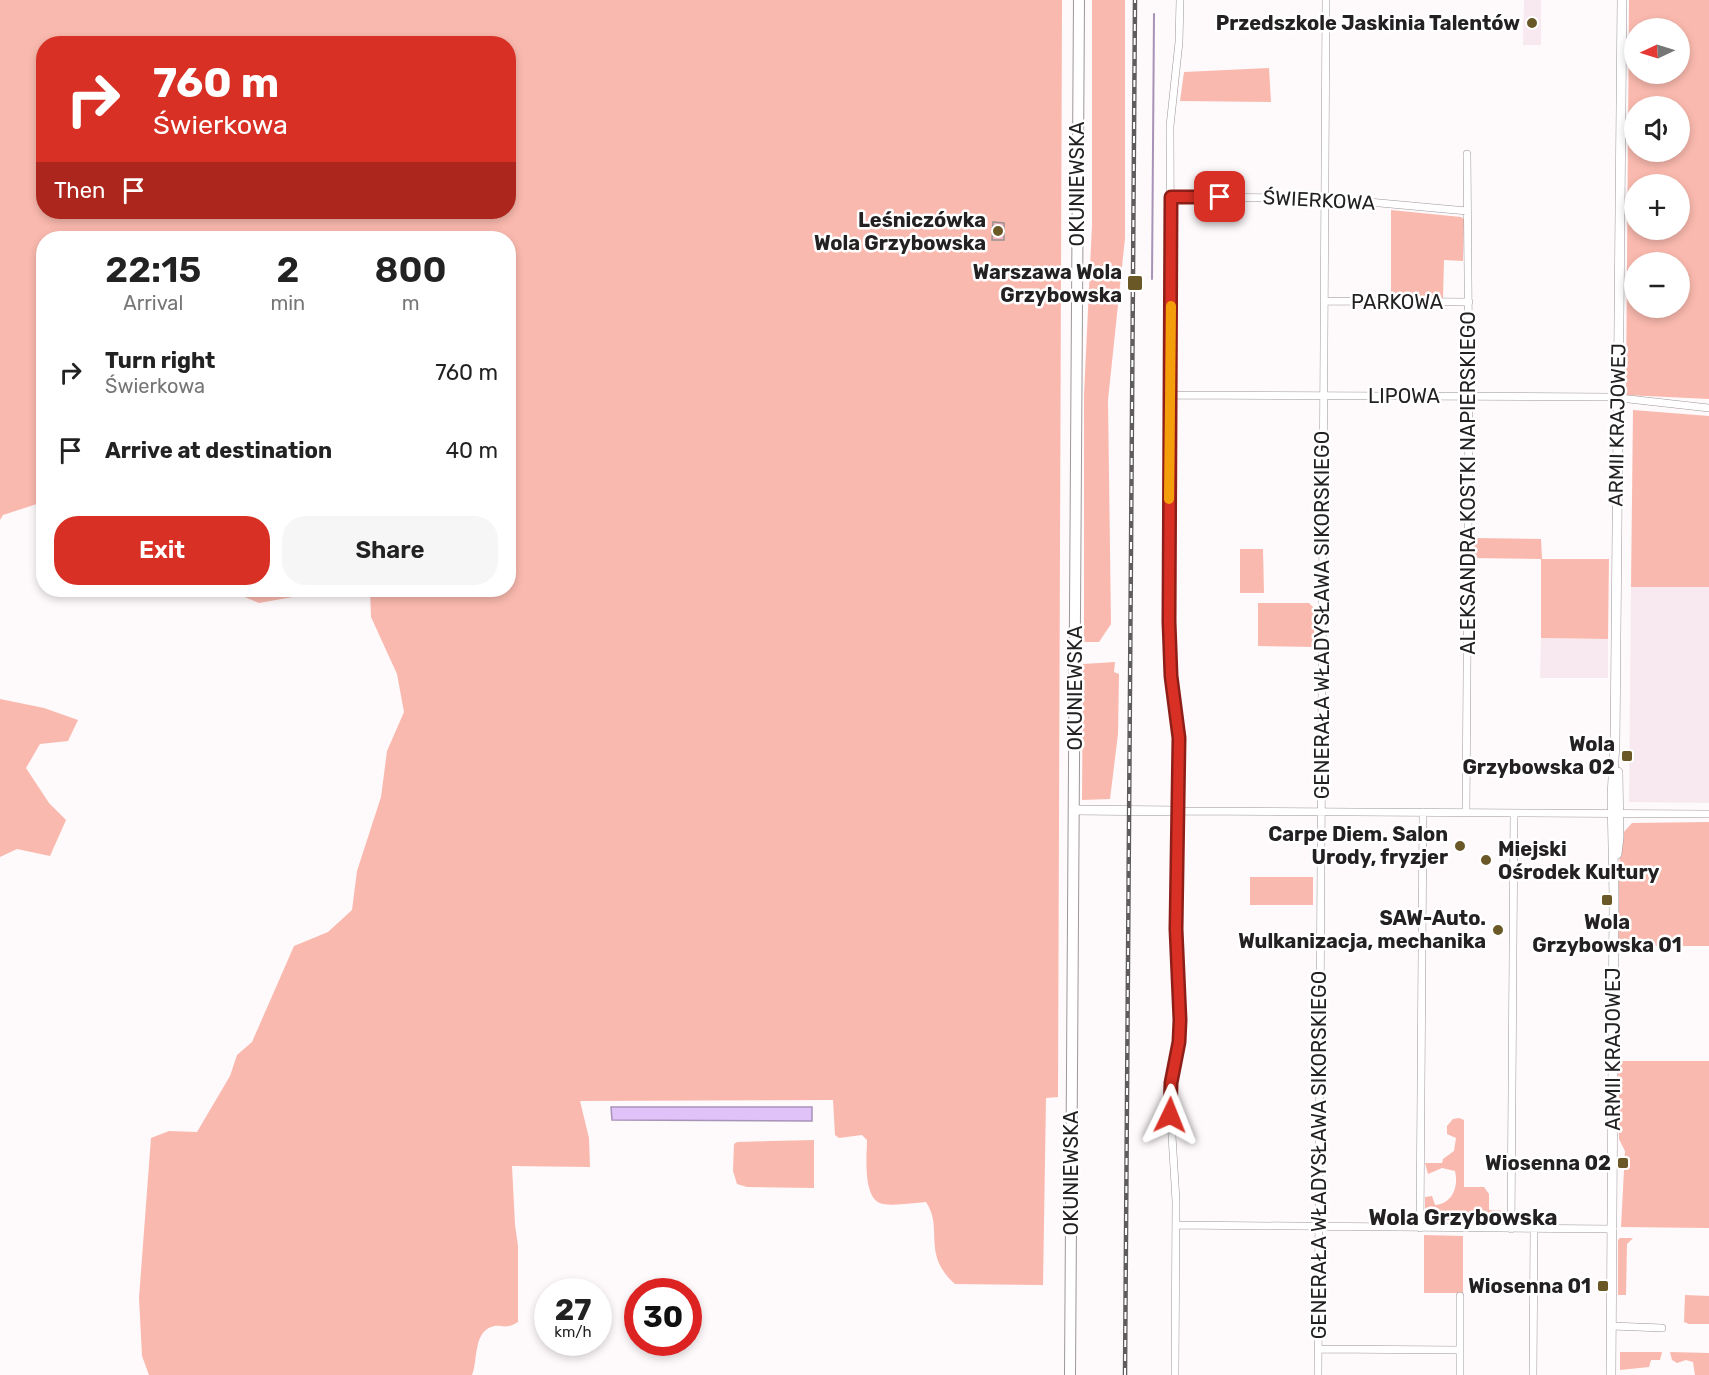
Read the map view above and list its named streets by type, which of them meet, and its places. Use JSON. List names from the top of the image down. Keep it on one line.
{"streets":{"main road":["OKUNIEWSKA"],"street":["ŚWIERKOWA","PARKOWA","LIPOWA","ARMII KRAJOWEJ","ALEKSANDRA KOSTKI NAPIERSKIEGO","GENERAŁA WŁADYSŁAWA SIKORSKIEGO"]},"crossings":[["ŚWIERKOWA","ALEKSANDRA KOSTKI NAPIERSKIEGO"],["ŚWIERKOWA","GENERAŁA WŁADYSŁAWA SIKORSKIEGO"],["PARKOWA","ALEKSANDRA KOSTKI NAPIERSKIEGO"],["PARKOWA","GENERAŁA WŁADYSŁAWA SIKORSKIEGO"],["LIPOWA","ARMII KRAJOWEJ"],["LIPOWA","ALEKSANDRA KOSTKI NAPIERSKIEGO"],["LIPOWA","GENERAŁA WŁADYSŁAWA SIKORSKIEGO"]],"districts":["Wola Grzybowska"],"places":{"other":["Przedszkole Jaskinia Talentów","Leśniczówka Wola Grzybowska","Carpe Diem. Salon Urody, fryzjer","Miejski Ośrodek Kultury","SAW-Auto. Wulkanizacja, mechanika"],"transit":["Warszawa Wola Grzybowska","Wola Grzybowska 02","Wola Grzybowska 01","Wiosenna 02","Wiosenna 01"]},"north":"left","page":{"map_buttons":["+","−"],"turn":["760 m","Świerkowa"],"then":"Then","eta":["22:15","Arrival","2","min","800","m"],"list":[{"name":"Turn right","note":"Świerkowa","value":"760 m"},{"name":"Arrive at destination","value":"40 m"}],"buttons":["Exit","Share"],"speed":"27 km/h","limit":"30"}}
